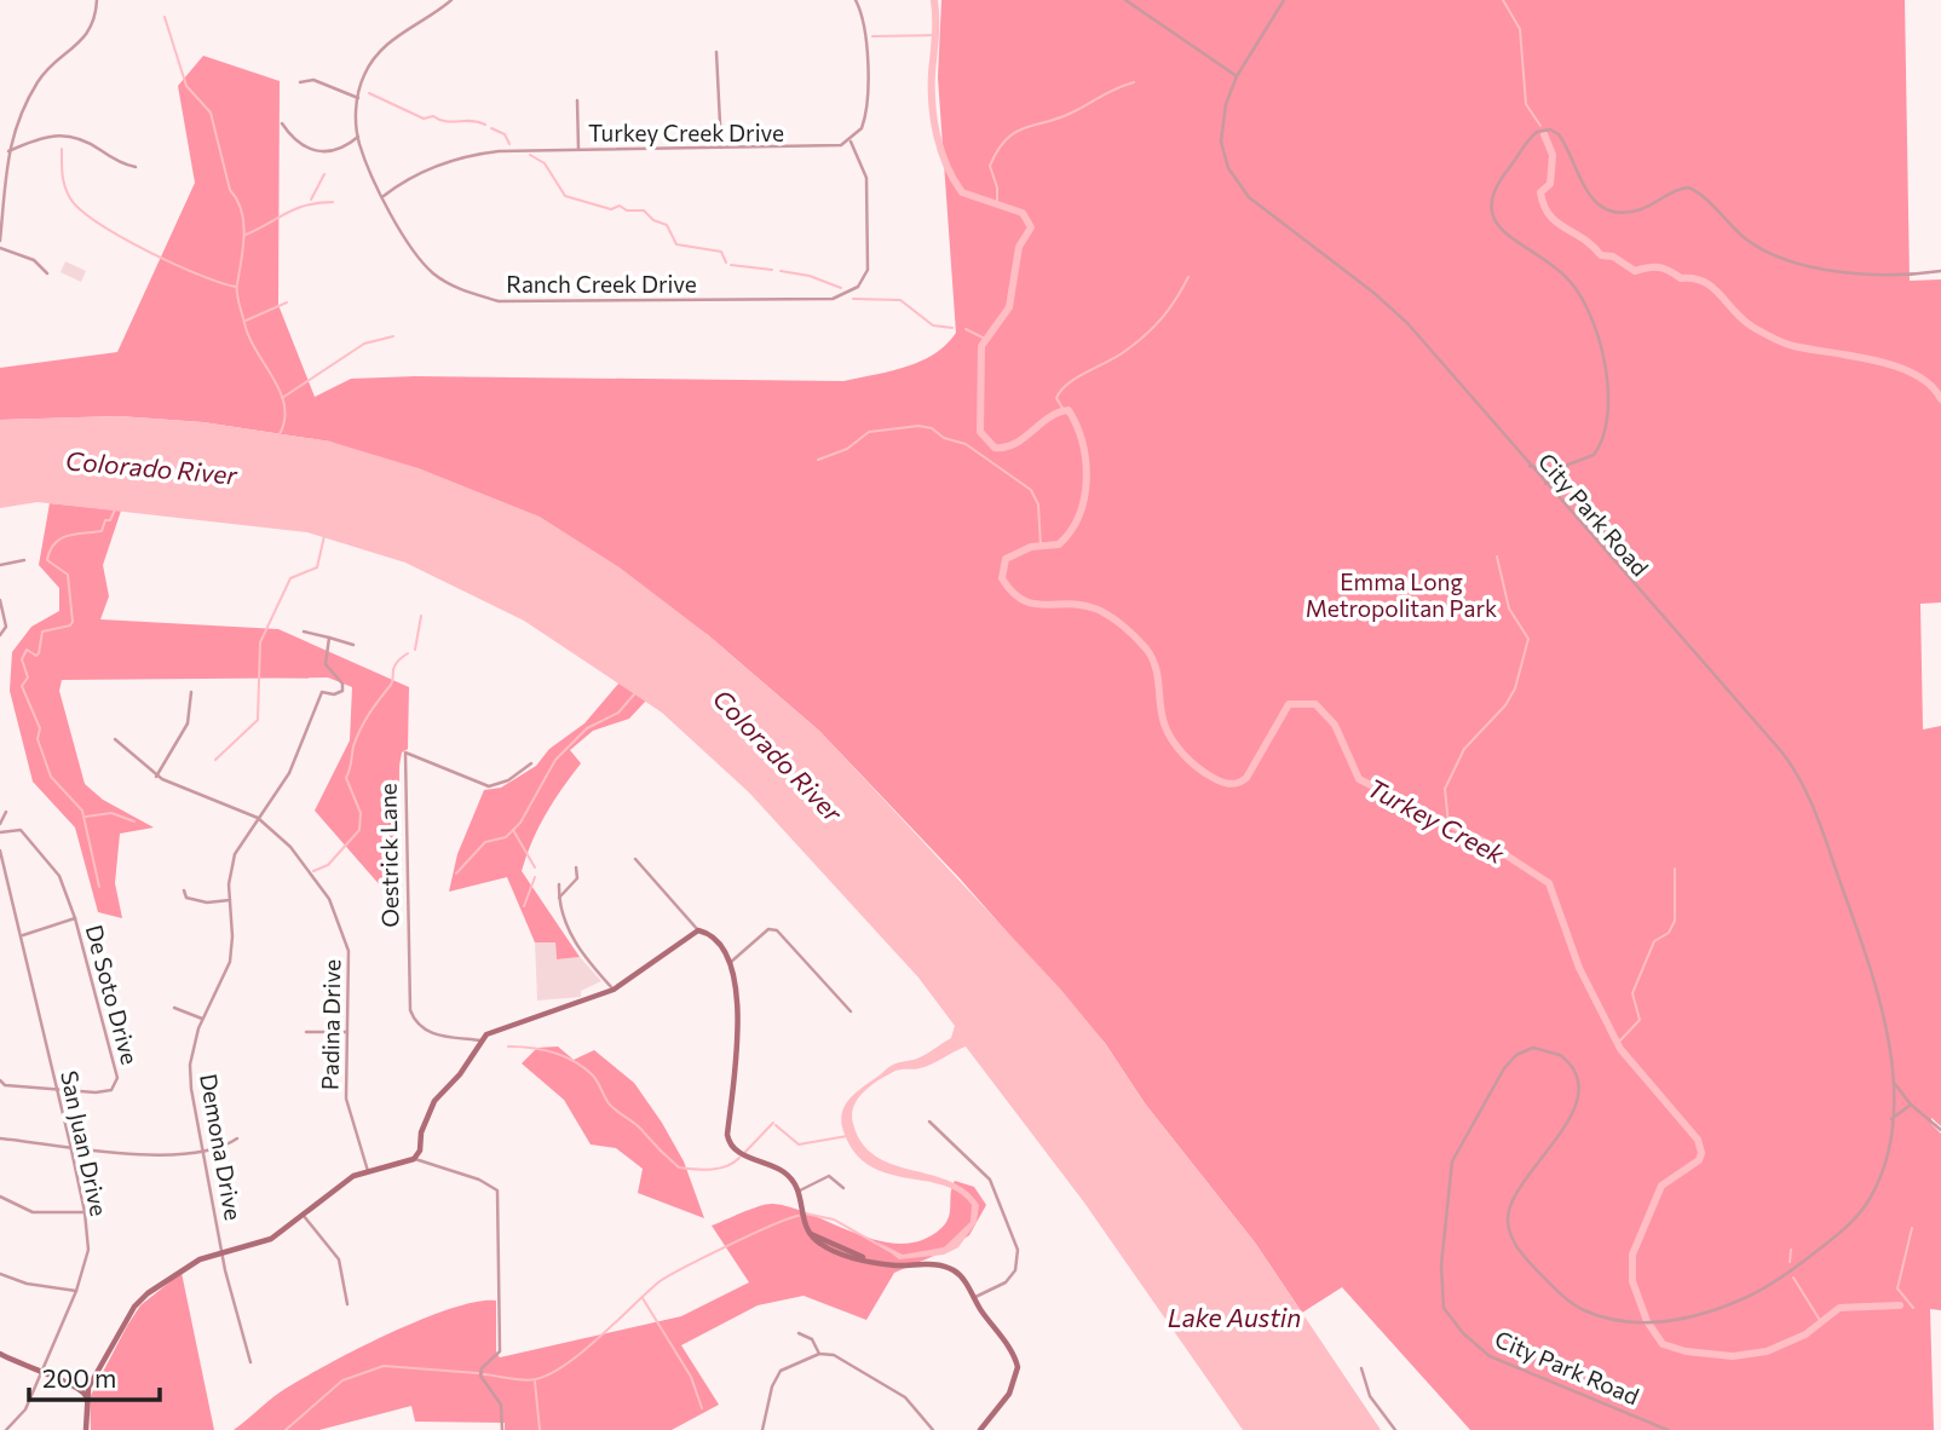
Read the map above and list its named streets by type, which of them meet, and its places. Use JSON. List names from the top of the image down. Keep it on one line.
{"streets":{"street":["Turkey Creek Drive","Ranch Creek Drive","City Park Road","Oestrick Lane","De Soto Drive","Padina Drive","San Juan Drive","Demona Drive"]},"crossings":[["Turkey Creek Drive","Ranch Creek Drive"],["De Soto Drive","San Juan Drive"],["Padina Drive","Demona Drive"]],"water":["Colorado River","Turkey Creek","Lake Austin"],"parks":["Emma Long Metropolitan Park"],"scale_bar":"200 m"}
